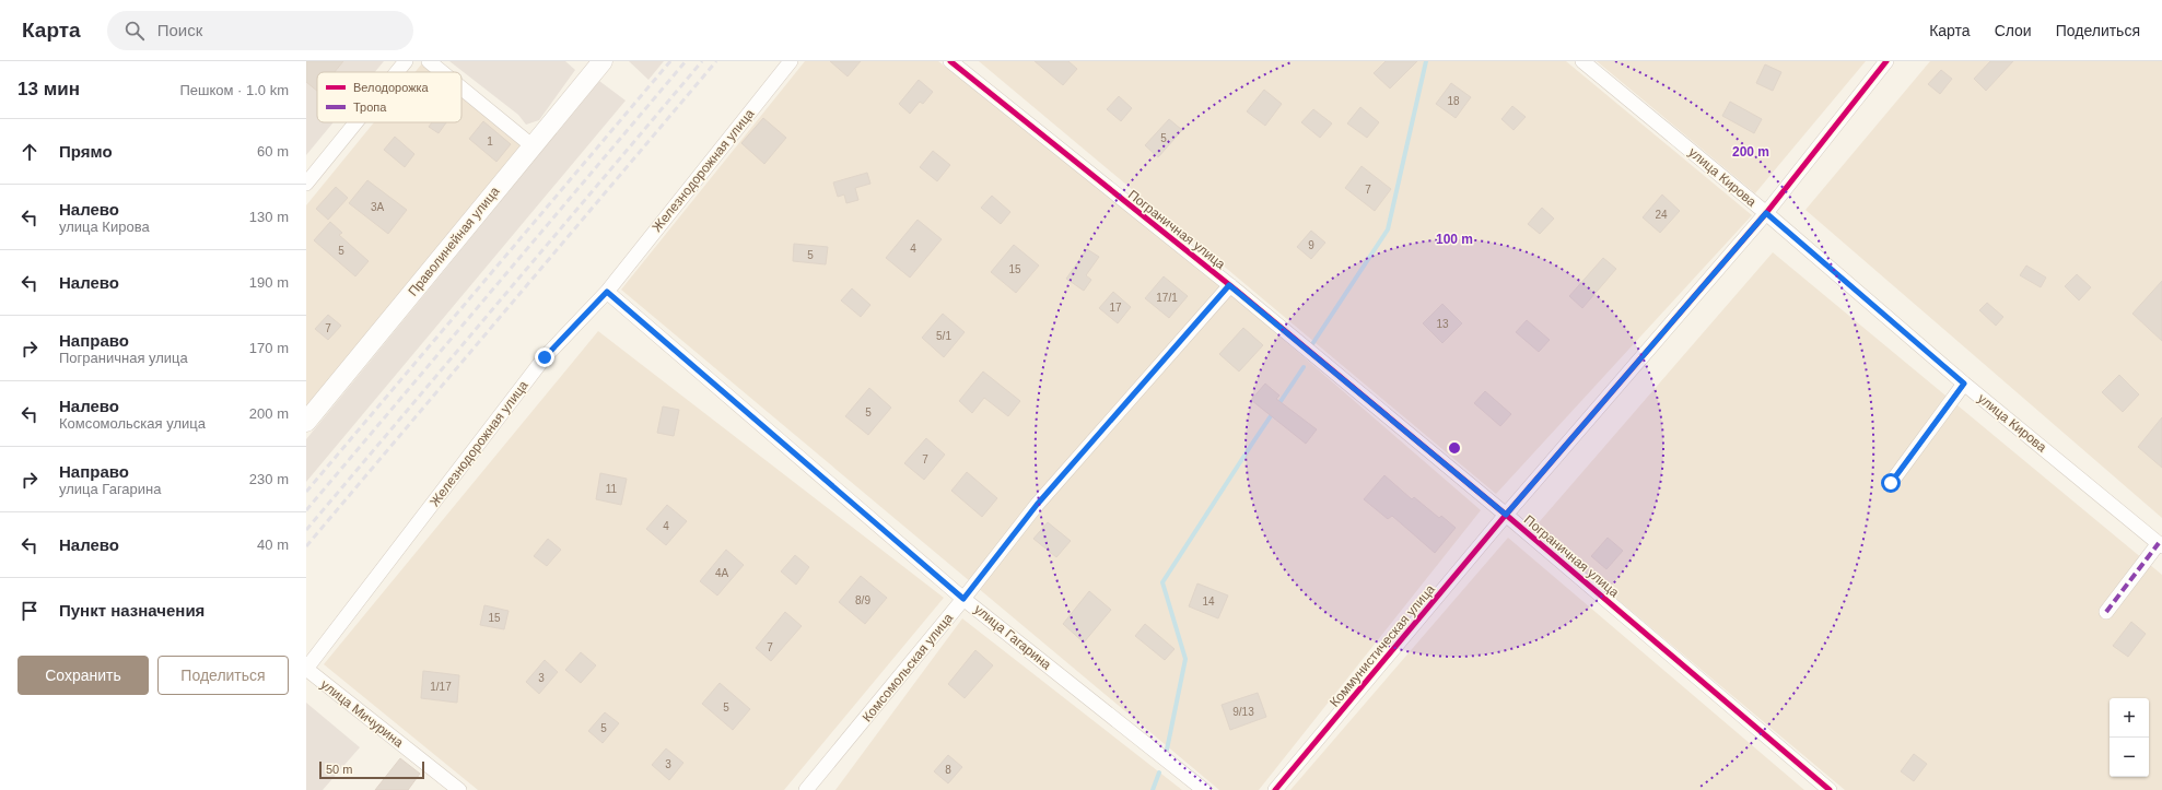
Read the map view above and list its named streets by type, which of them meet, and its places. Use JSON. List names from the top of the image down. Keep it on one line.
{"streets":{"main road":["Праволинейная улица"],"street":["Железнодорожная улица","улица Кирова","Пограничная улица","улица Гагарина","Коммунистическая улица","Комсомольская улица","улица Мичурина"]},"crossings":[["Железнодорожная улица","улица Гагарина"],["Железнодорожная улица","улица Мичурина"],["улица Кирова","Коммунистическая улица"],["Пограничная улица","Коммунистическая улица"],["Пограничная улица","Комсомольская улица"],["улица Гагарина","Комсомольская улица"]],"house_numbers":["18","5","1","7","3А","24","9","4","5","5","15","17/1","17","13","7","5/1","5","7","11","4","4А","8/9","14","15","7","3","1/17","5","9/13","5","3","8"],"legend":["Велодорожка","Тропа"],"scale_bar":"50 m","page":{"header":"Карта","search":"Поиск","nav":["Карта","Слои","Поделиться"],"heading":["13 мин","Пешком · 1.0 km"],"list":[["Прямо","60 m"],["Налево","улица Кирова","130 m"],["Налево","190 m"],["Направо","Пограничная улица","170 m"],["Налево","Комсомольская улица","200 m"],["Направо","улица Гагарина","230 m"],["Налево","40 m"],"Пункт назначения"],"buttons":["Сохранить","Поделиться"],"map_buttons":["+","−"],"scale":"50 m"},"rings":["200 m","100 m"]}
